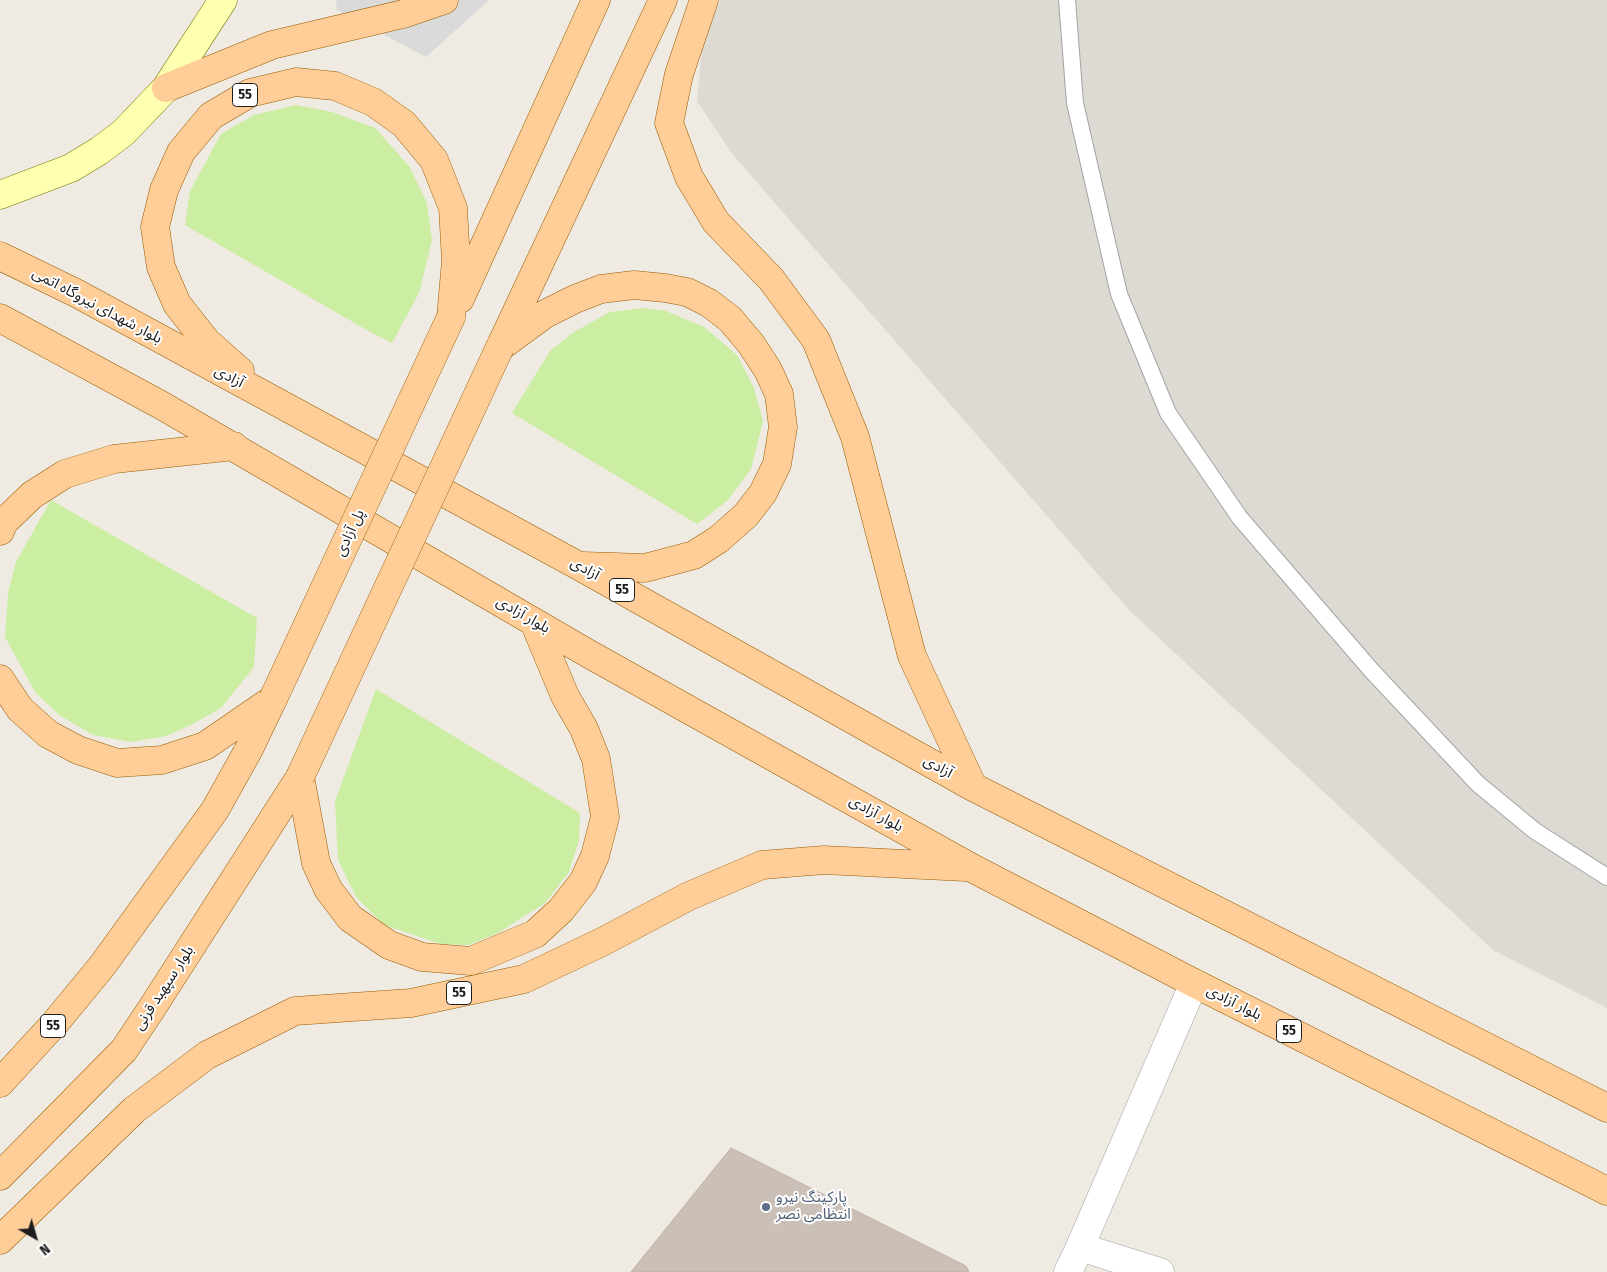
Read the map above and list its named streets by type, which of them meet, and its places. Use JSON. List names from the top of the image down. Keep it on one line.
{"streets":{"main road":["55","بلوار شهدای نیروگاه اتمی","آزادی","پل آزادی","بلوار آزادی","بلوار سپهبد قرنی"]},"crossings":[["55","آزادی"],["55","پل آزادی"],["55","بلوار آزادی"],["بلوار شهدای نیروگاه اتمی","آزادی"]],"places":["پارکینگ نیرو انتظامی نصر"],"north":"bottom right"}
